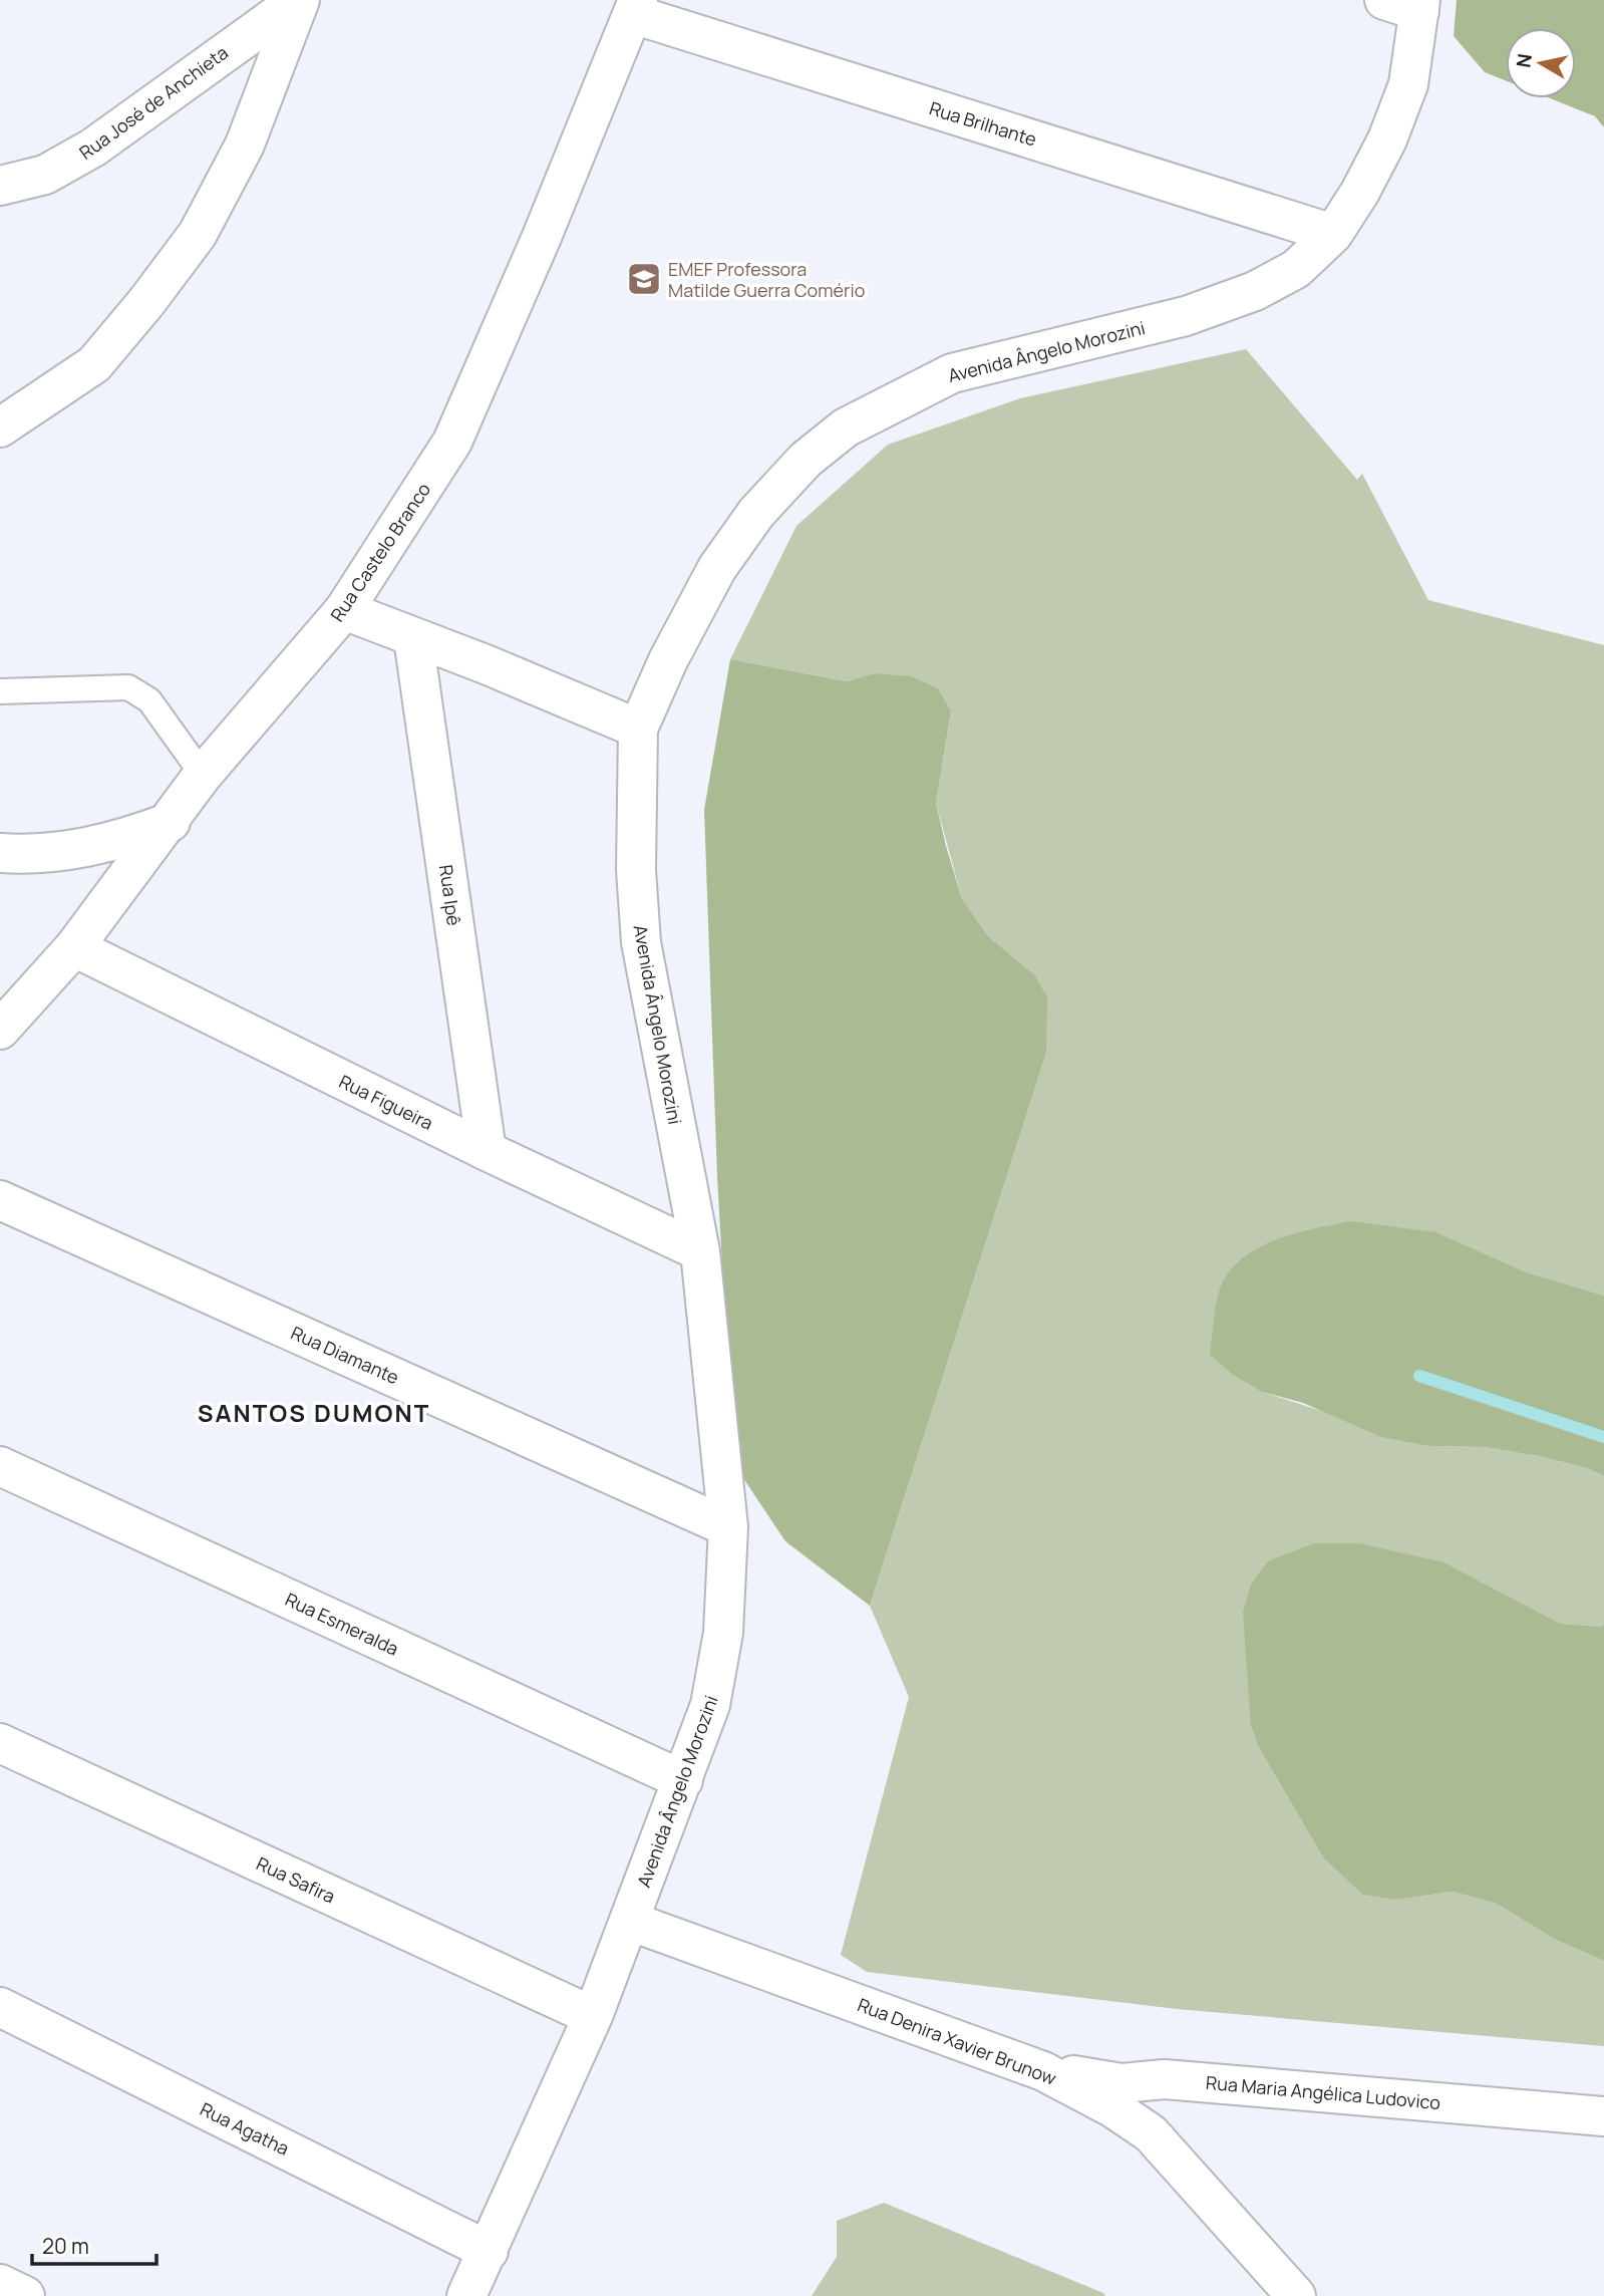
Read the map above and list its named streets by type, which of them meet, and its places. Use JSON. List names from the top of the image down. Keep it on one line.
{"streets":{"street":["Rua José de Anchieta","Rua Brilhante","Avenida Ângelo Morozini","Rua Castelo Branco","Rua Ipê","Rua Figueira","Rua Diamante","Rua Esmeralda","Rua Safira","Rua Denira Xavier Brunow","Rua Maria Angélica Ludovico","Rua Agatha"]},"crossings":[["Rua Brilhante","Avenida Ângelo Morozini"],["Rua Brilhante","Rua Castelo Branco"],["Avenida Ângelo Morozini","Rua Figueira"],["Avenida Ângelo Morozini","Rua Diamante"],["Avenida Ângelo Morozini","Rua Esmeralda"],["Avenida Ângelo Morozini","Rua Safira"],["Avenida Ângelo Morozini","Rua Denira Xavier Brunow"],["Avenida Ângelo Morozini","Rua Agatha"],["Rua Castelo Branco","Rua Figueira"],["Rua Ipê","Rua Figueira"],["Rua Denira Xavier Brunow","Rua Maria Angélica Ludovico"]],"districts":["SANTOS DUMONT"],"places":{"school or university":["EMEF Professora Matilde Guerra Comério"]},"scale_bar":"20 m","north":"left"}
